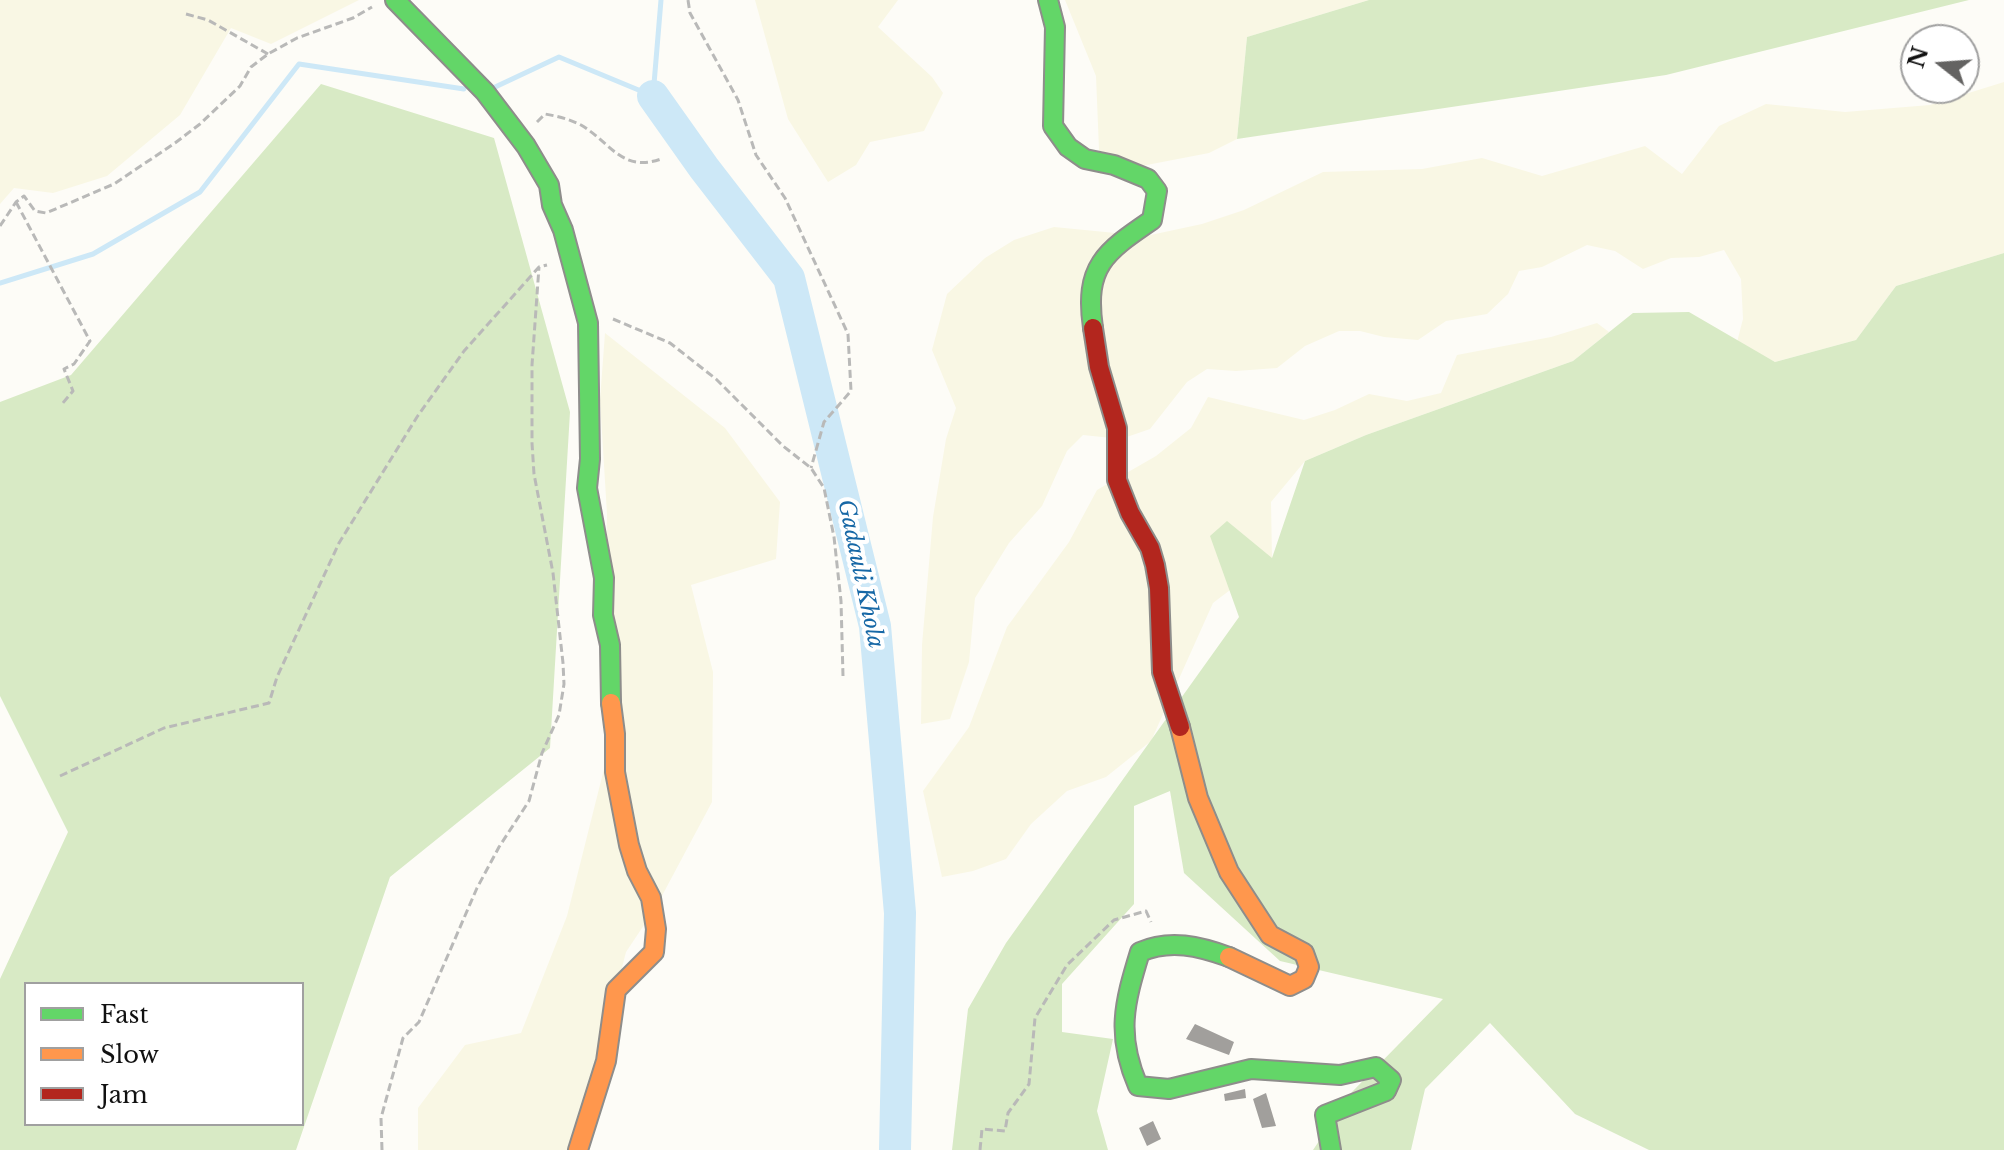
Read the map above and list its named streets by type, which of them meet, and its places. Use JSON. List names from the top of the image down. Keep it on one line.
{"water":["Gadauli Khola"],"legend":["Fast","Slow","Jam"],"north":"left"}
